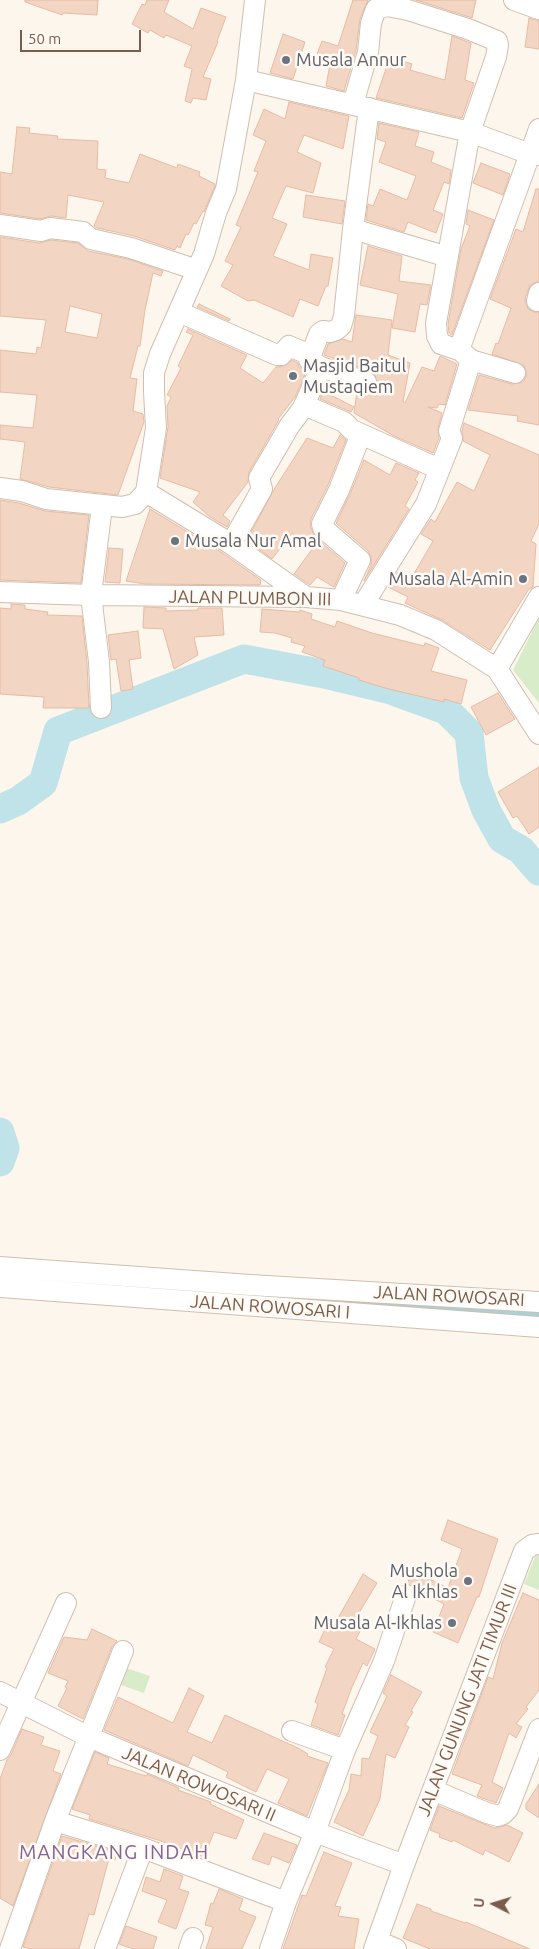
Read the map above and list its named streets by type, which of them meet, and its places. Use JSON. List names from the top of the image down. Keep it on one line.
{"streets":{"street":["JALAN PLUMBON III","JALAN ROWOSARI","JALAN ROWOSARI I","JALAN GUNUNG JATI TIMUR III","JALAN ROWOSARI II"]},"crossings":[["JALAN GUNUNG JATI TIMUR III","JALAN ROWOSARI II"]],"districts":["MANGKANG INDAH"],"places":["Musala Annur","Masjid Baitul Mustaqiem","Musala Nur Amal","Musala Al-Amin","Mushola Al Ikhlas","Musala Al-Ikhlas"],"scale_bar":"50 m","north":"left"}
